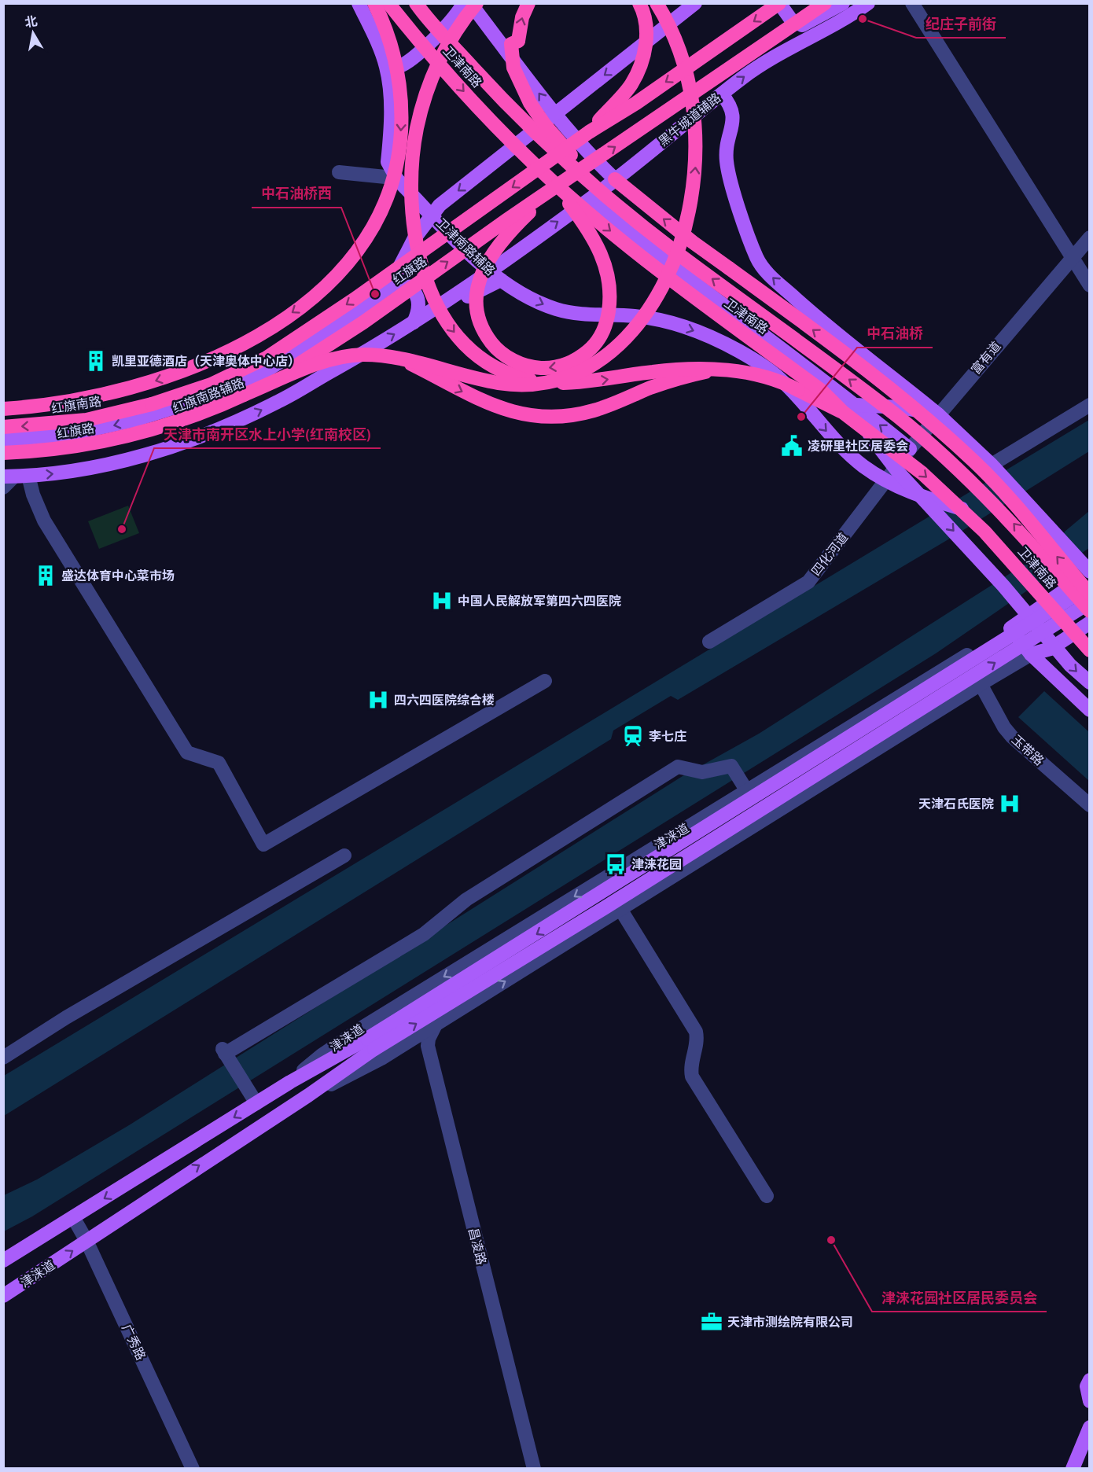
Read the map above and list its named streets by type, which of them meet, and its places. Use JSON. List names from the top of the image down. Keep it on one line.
{"streets":{"highway":["卫津南路","红旗路","红旗南路"],"main road":["黑牛城道辅路","卫津南路辅路","红旗南路辅路","津涞道"],"street":["富有道","四化河道","玉带路","昌凌路","广秀路"]},"crossings":[["卫津南路","红旗路"],["黑牛城道辅路","卫津南路辅路"],["卫津南路辅路","富有道"],["卫津南路辅路","红旗南路辅路"],["卫津南路辅路","四化河道"],["红旗路","红旗南路"],["富有道","四化河道"],["玉带路","津涞道"],["津涞道","昌凌路"],["津涞道","广秀路"]],"one_way":["红旗南路"],"places":{"other":["纪庄子前街","中石油桥西","中石油桥","天津市南开区水上小学(红南校区)","津涞花园社区居民委员会"],"building":["凯里亚德酒店（天津奥体中心店）","盛达体育中心菜市场"],"public building":["凌研里社区居委会"],"hospital":["中国人民解放军第四六四医院","四六四医院综合楼","天津石氏医院"],"station":["李七庄"],"bus stop":["津涞花园"],"office":["天津市测绘院有限公司"]},"north":"top"}
